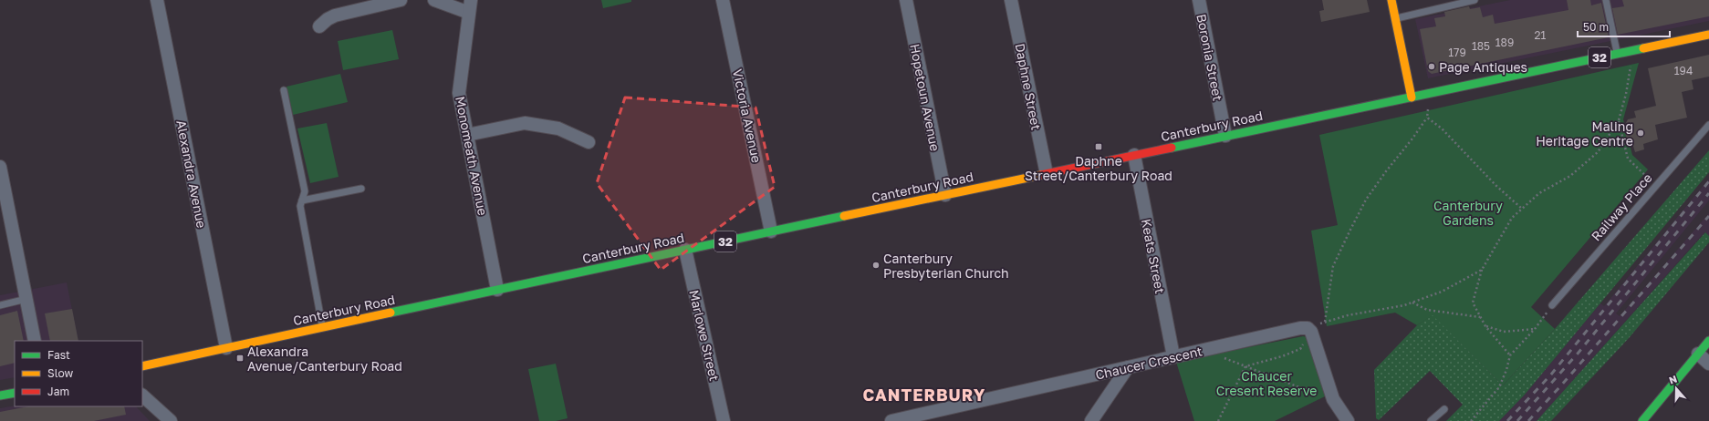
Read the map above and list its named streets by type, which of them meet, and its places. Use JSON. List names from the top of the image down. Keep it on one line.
{"streets":{"main road":["32","Canterbury Road"],"street":["Boronia Street","Daphne Street","Hopetoun Avenue","Victoria Avenue","Monomeath Avenue","Alexandra Avenue","Keats Street","Marlowe Street","Chaucer Crescent"],"lane":["Railway Place"]},"crossings":[["Boronia Street","Canterbury Road"],["Daphne Street","Canterbury Road"],["Hopetoun Avenue","Canterbury Road"],["Victoria Avenue","Canterbury Road"],["Canterbury Road","Monomeath Avenue"],["Canterbury Road","Alexandra Avenue"],["Canterbury Road","Keats Street"],["Canterbury Road","Marlowe Street"],["Keats Street","Chaucer Crescent"]],"districts":["CANTERBURY"],"parks":["Canterbury Gardens","Chaucer Cresent Reserve"],"places":{"other":["Page Antiques","Maling Heritage Centre","Canterbury Presbyterian Church"],"transit":["Daphne Street/Canterbury Road","Alexandra Avenue/Canterbury Road"]},"house_numbers":["21","189","185","179","194"],"legend":["Fast","Slow","Jam"],"scale_bar":"50 m","north":"top"}
